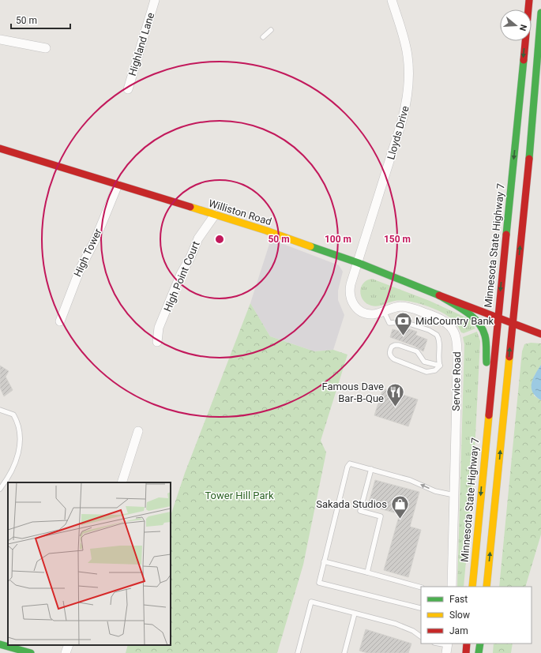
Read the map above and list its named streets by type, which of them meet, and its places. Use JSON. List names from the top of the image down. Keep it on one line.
{"streets":{"main road":["Williston Road","Minnesota State Highway 7"],"street":["Highland Lane","Lloyds Drive","High Tower","High Point Court","Service Road"]},"crossings":[["Lloyds Drive","Williston Road"],["Lloyds Drive","Service Road"],["Williston Road","Minnesota State Highway 7"],["Williston Road","High Tower"],["Williston Road","High Point Court"],["Williston Road","Service Road"]],"parks":["Tower Hill Park"],"places":{"bank":["MidCountry Bank"],"restaurant":["Famous Dave Bar-B-Que"],"shop":["Sakada Studios"]},"legend":["Fast","Slow","Jam"],"scale_bar":"50 m","north":"right","rings":["50 m","100 m","150 m"]}
